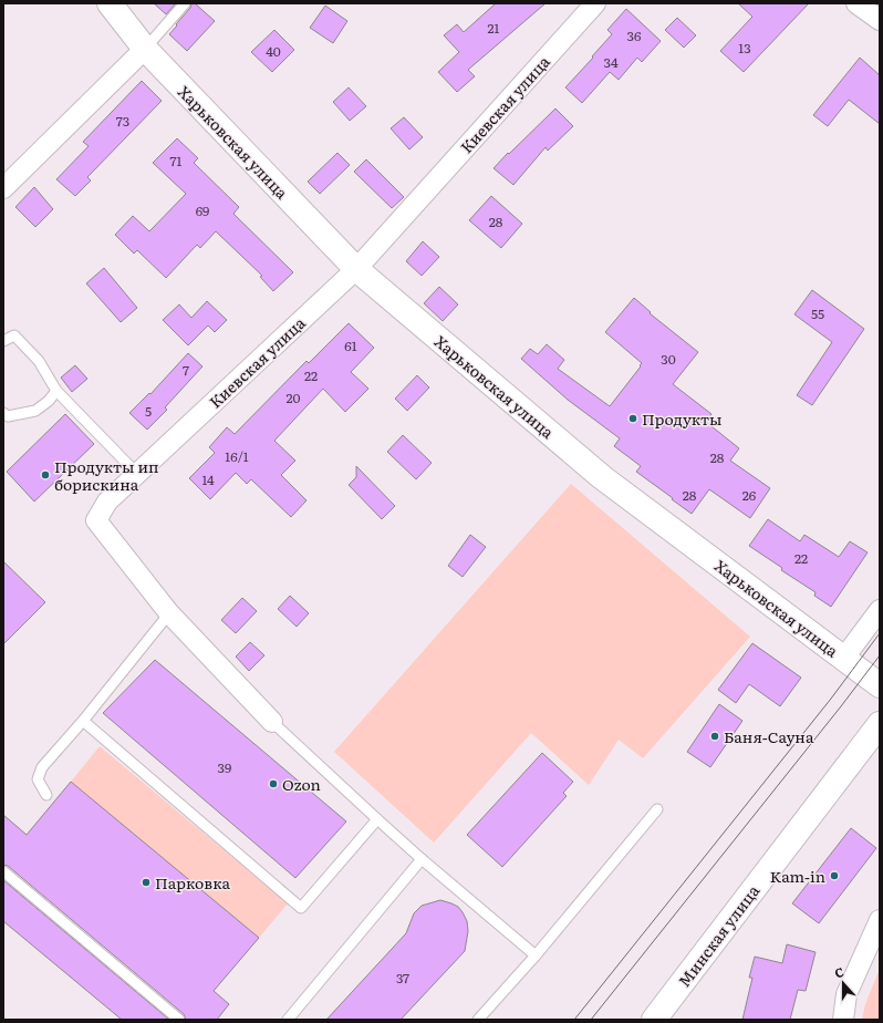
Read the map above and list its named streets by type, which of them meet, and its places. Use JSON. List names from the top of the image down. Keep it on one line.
{"streets":{"street":["Киевская улица","Харьковская улица","Минская улица"]},"crossings":[["Киевская улица","Харьковская улица"]],"places":["Продукты","Продукты ип борискина","Баня-Сауна","Ozon","Kam-in","Парковка"],"house_numbers":["21","36","13","40","34","73","71","69","28","55","61","30","7","22","20","5","16/1","28","14","28","26","22","39","37"],"north":"top"}
